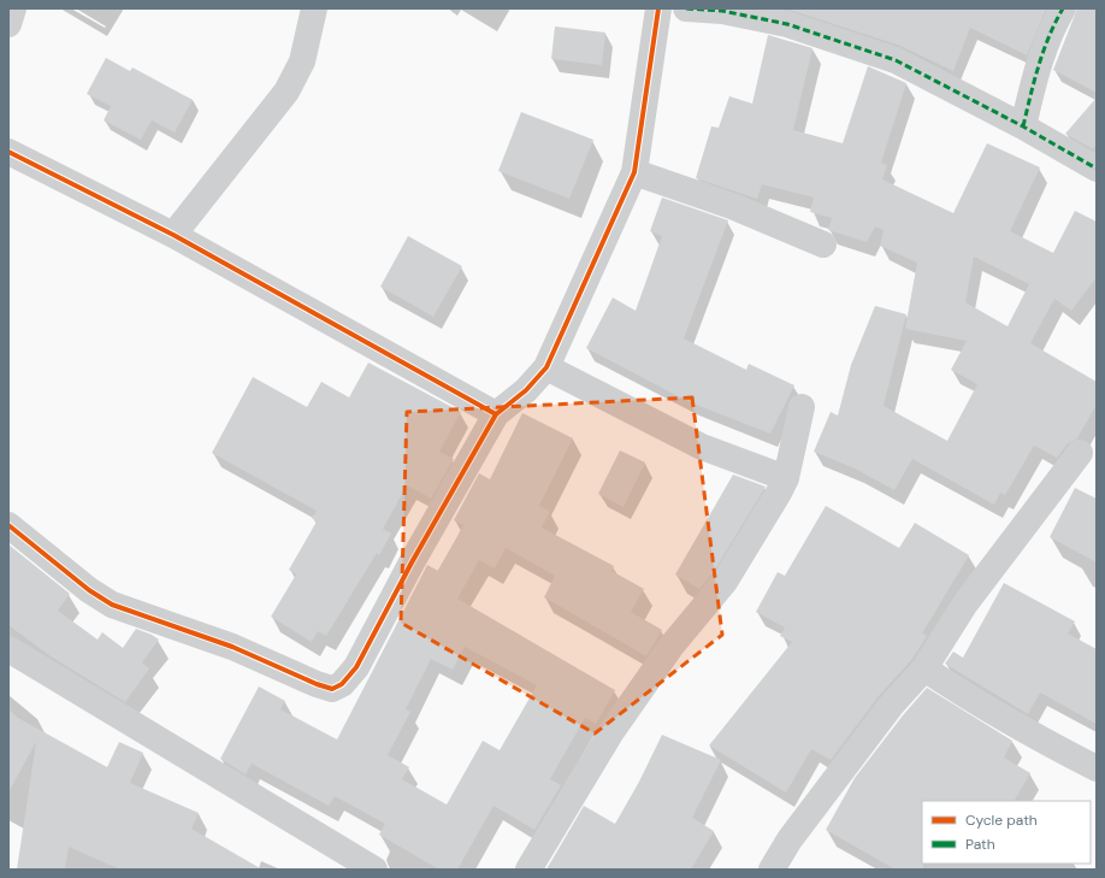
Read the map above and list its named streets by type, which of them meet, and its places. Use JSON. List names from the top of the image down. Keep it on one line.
{"legend":["Cycle path","Path"]}
